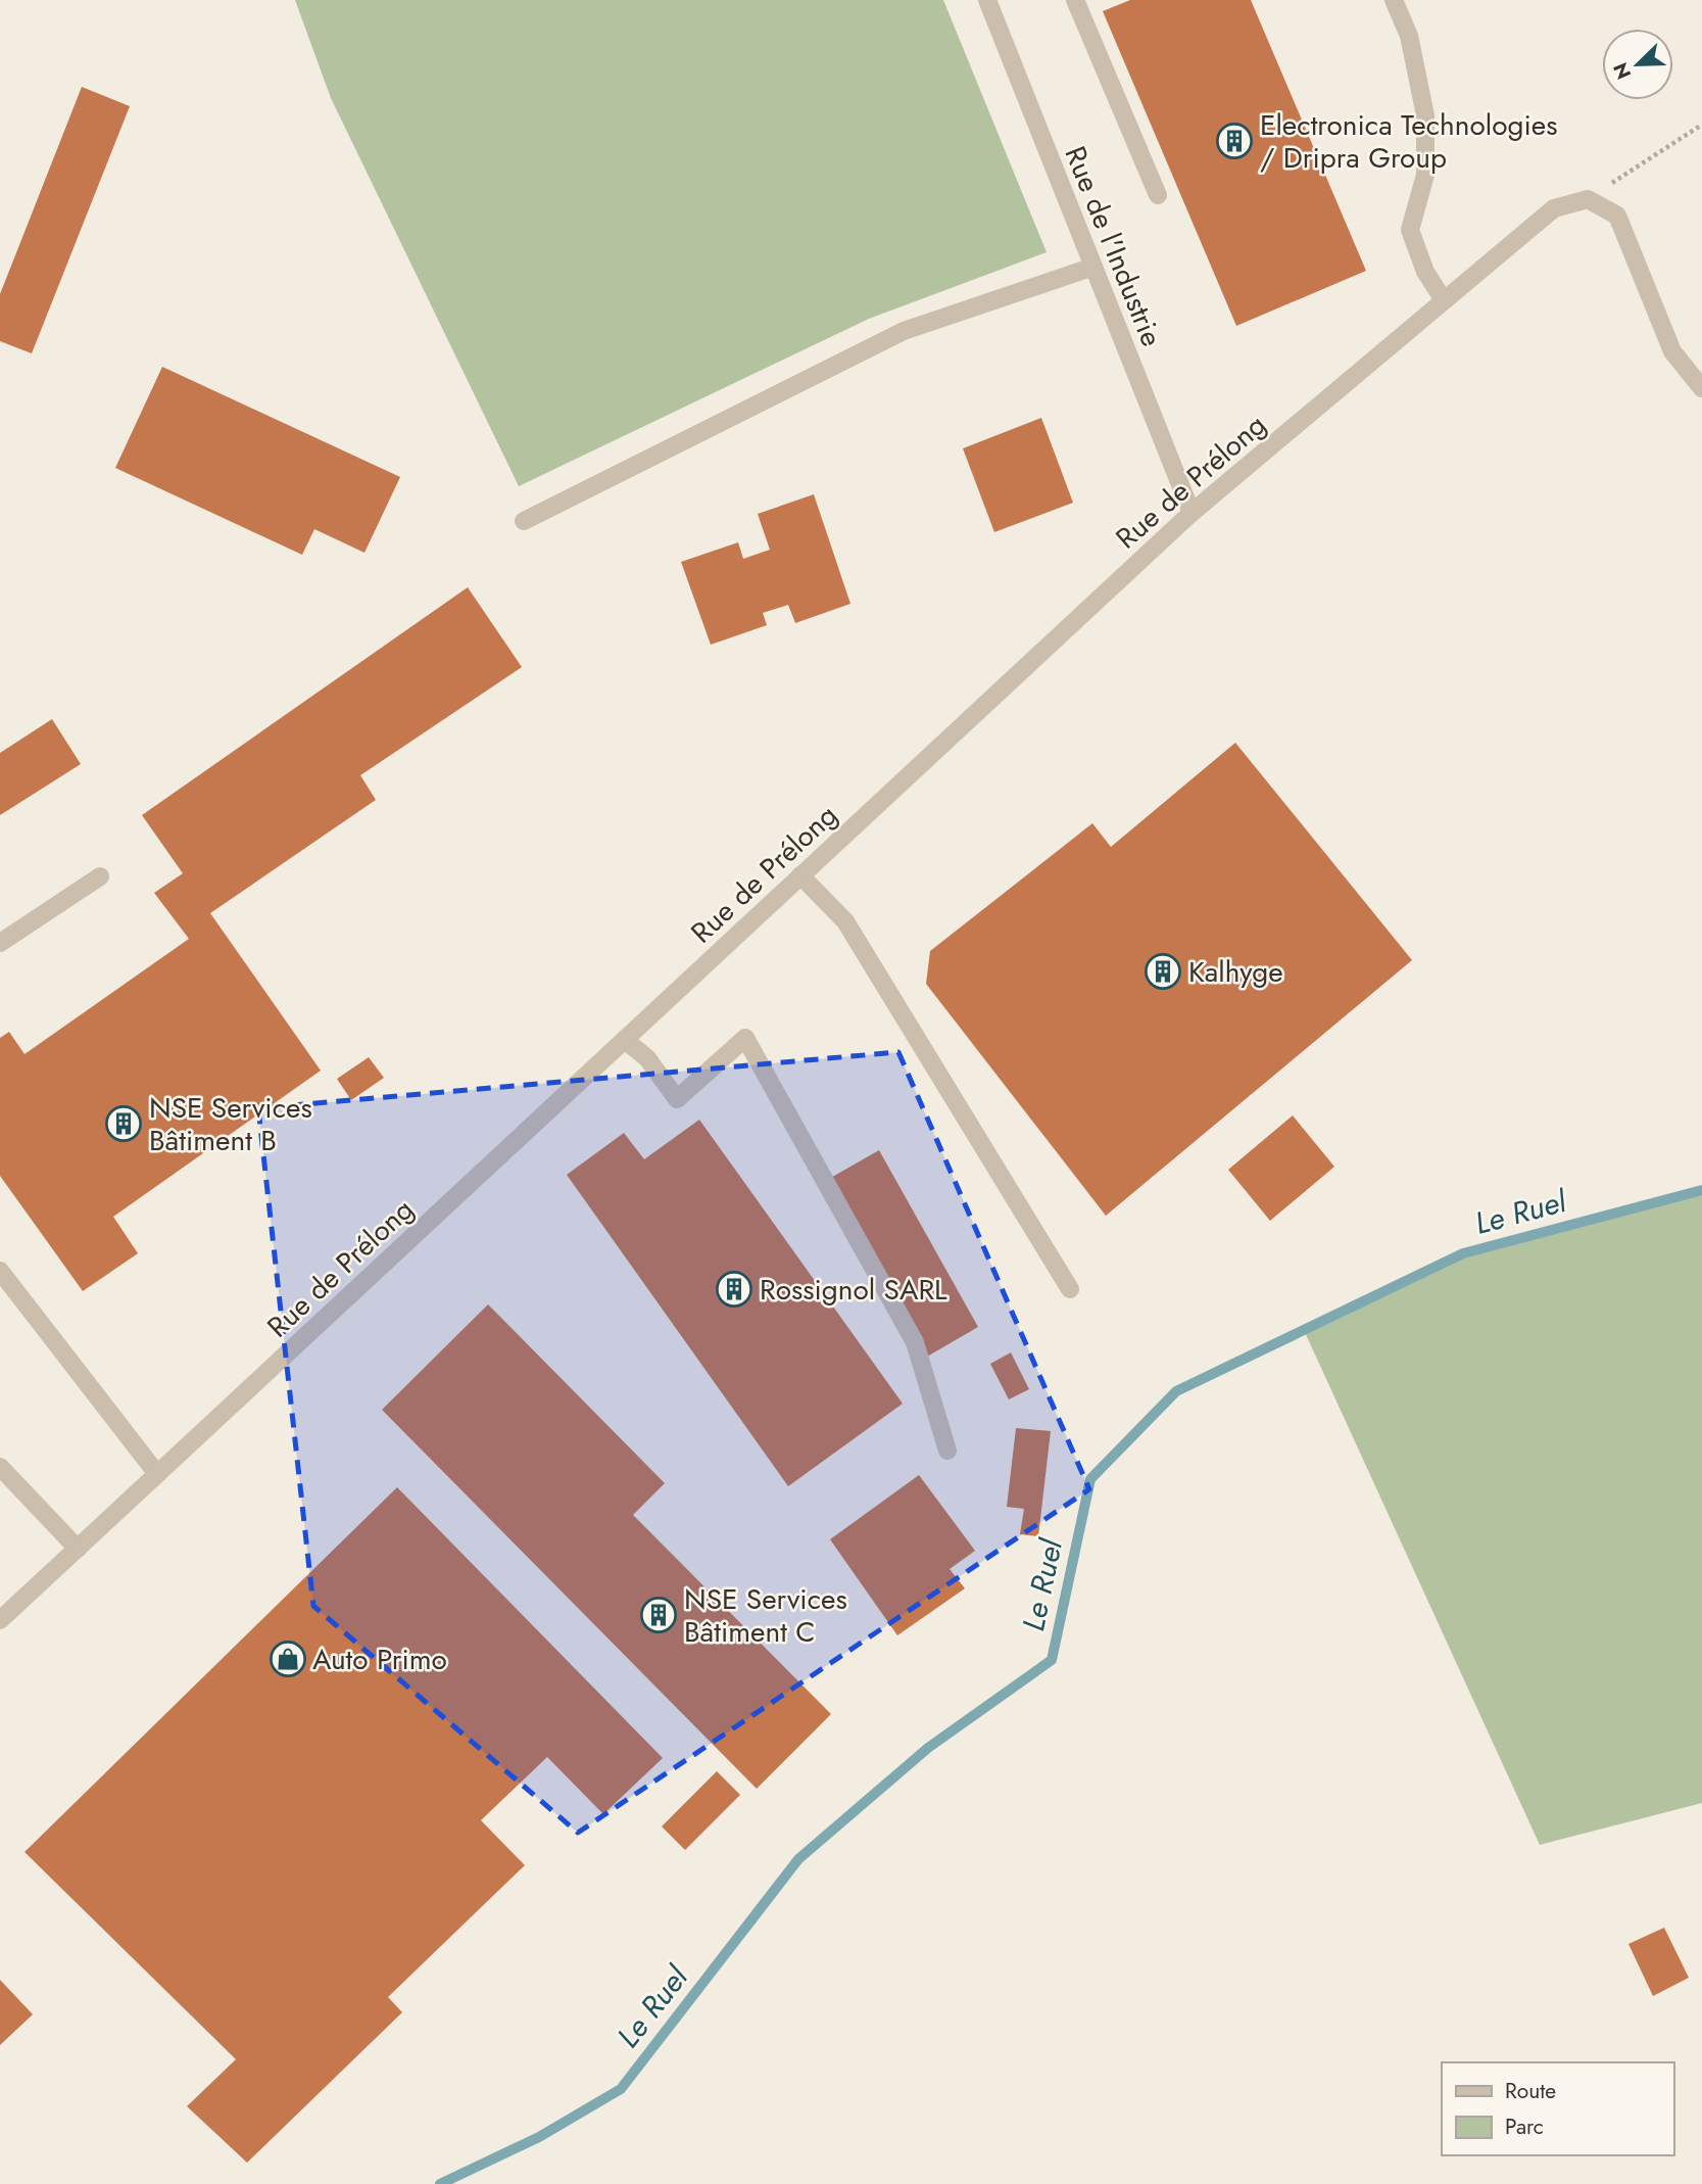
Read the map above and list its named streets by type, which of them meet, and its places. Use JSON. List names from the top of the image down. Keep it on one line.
{"streets":{"street":["Rue de l'Industrie","Rue de Prélong"]},"crossings":[["Rue de l'Industrie","Rue de Prélong"]],"water":["Le Ruel"],"places":{"building":["Electronica Technologies / Dripra Group","Kalhyge","NSE Services Bâtiment B","Rossignol SARL","NSE Services Bâtiment C"],"shop":["Auto Primo"]},"legend":["Route","Parc"],"north":"bottom left"}
